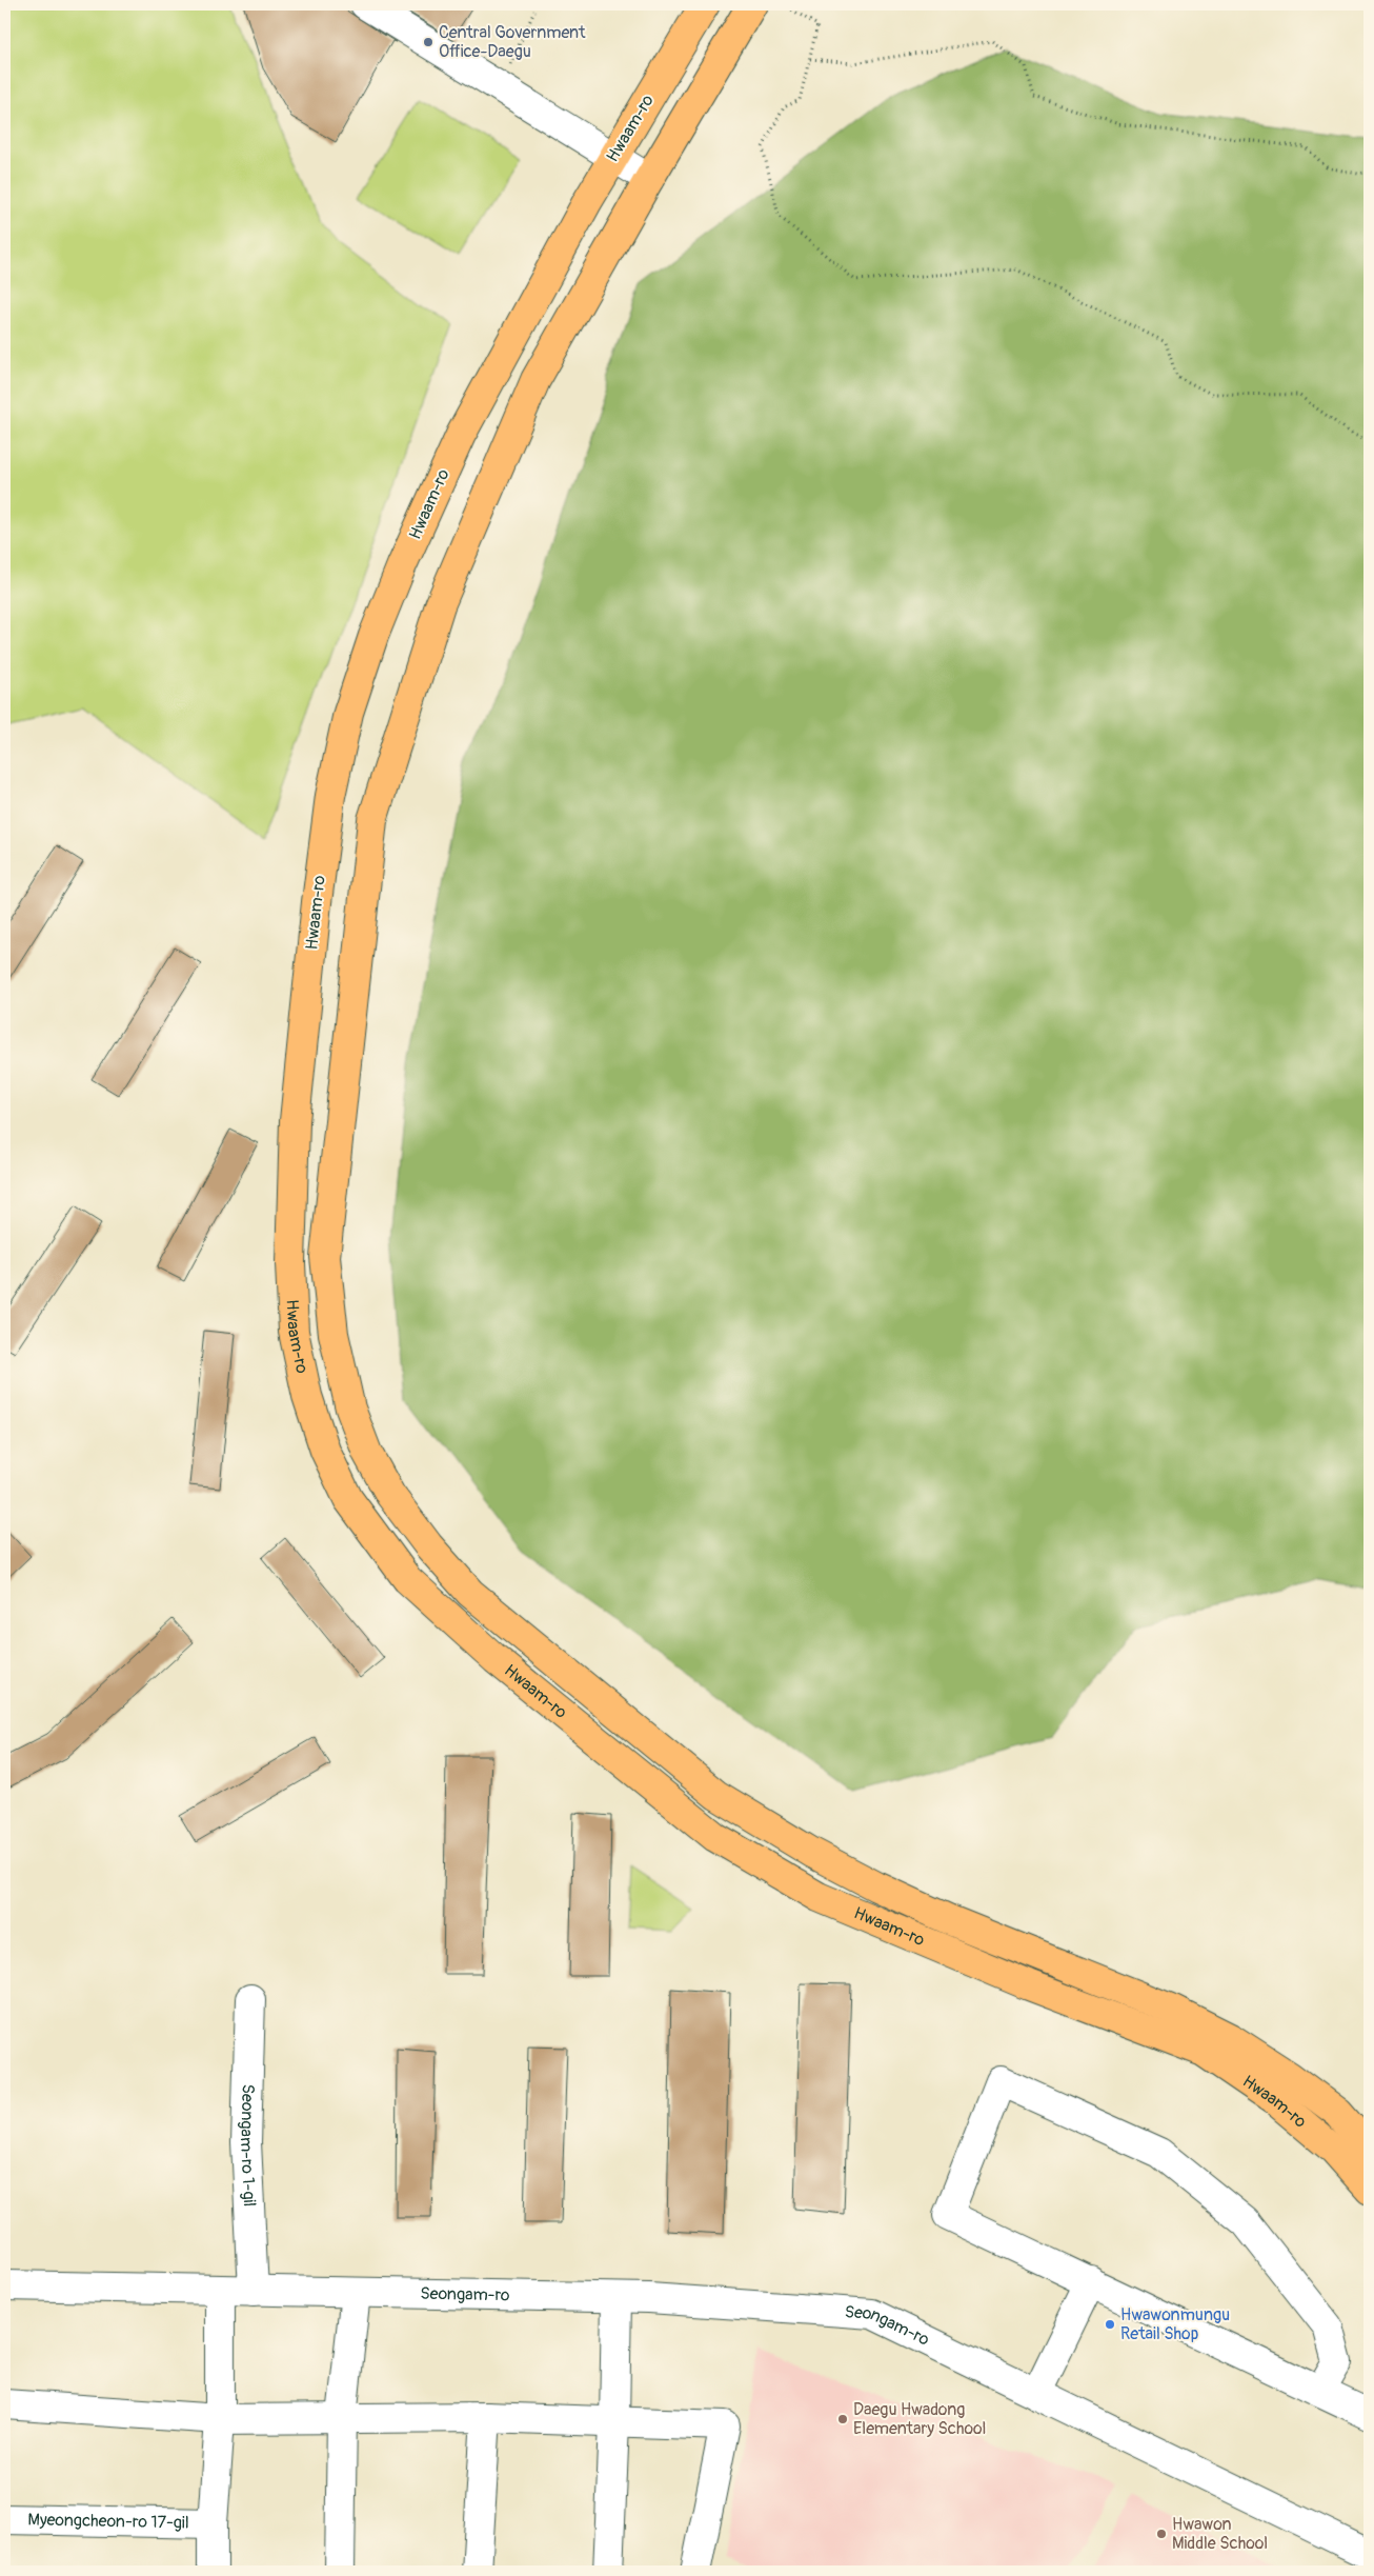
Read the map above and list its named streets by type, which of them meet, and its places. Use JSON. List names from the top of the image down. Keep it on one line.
{"streets":{"main road":["Hwaam-ro"],"street":["Seongam-ro 1-gil","Seongam-ro","Myeongcheon-ro 17-gil"]},"crossings":[["Seongam-ro 1-gil","Seongam-ro"],["Seongam-ro","Myeongcheon-ro 17-gil"]],"places":["Central Government Office-Daegu","Hwawonmungu Retail Shop","Daegu Hwadong Elementary School","Hwawon Middle School"]}
